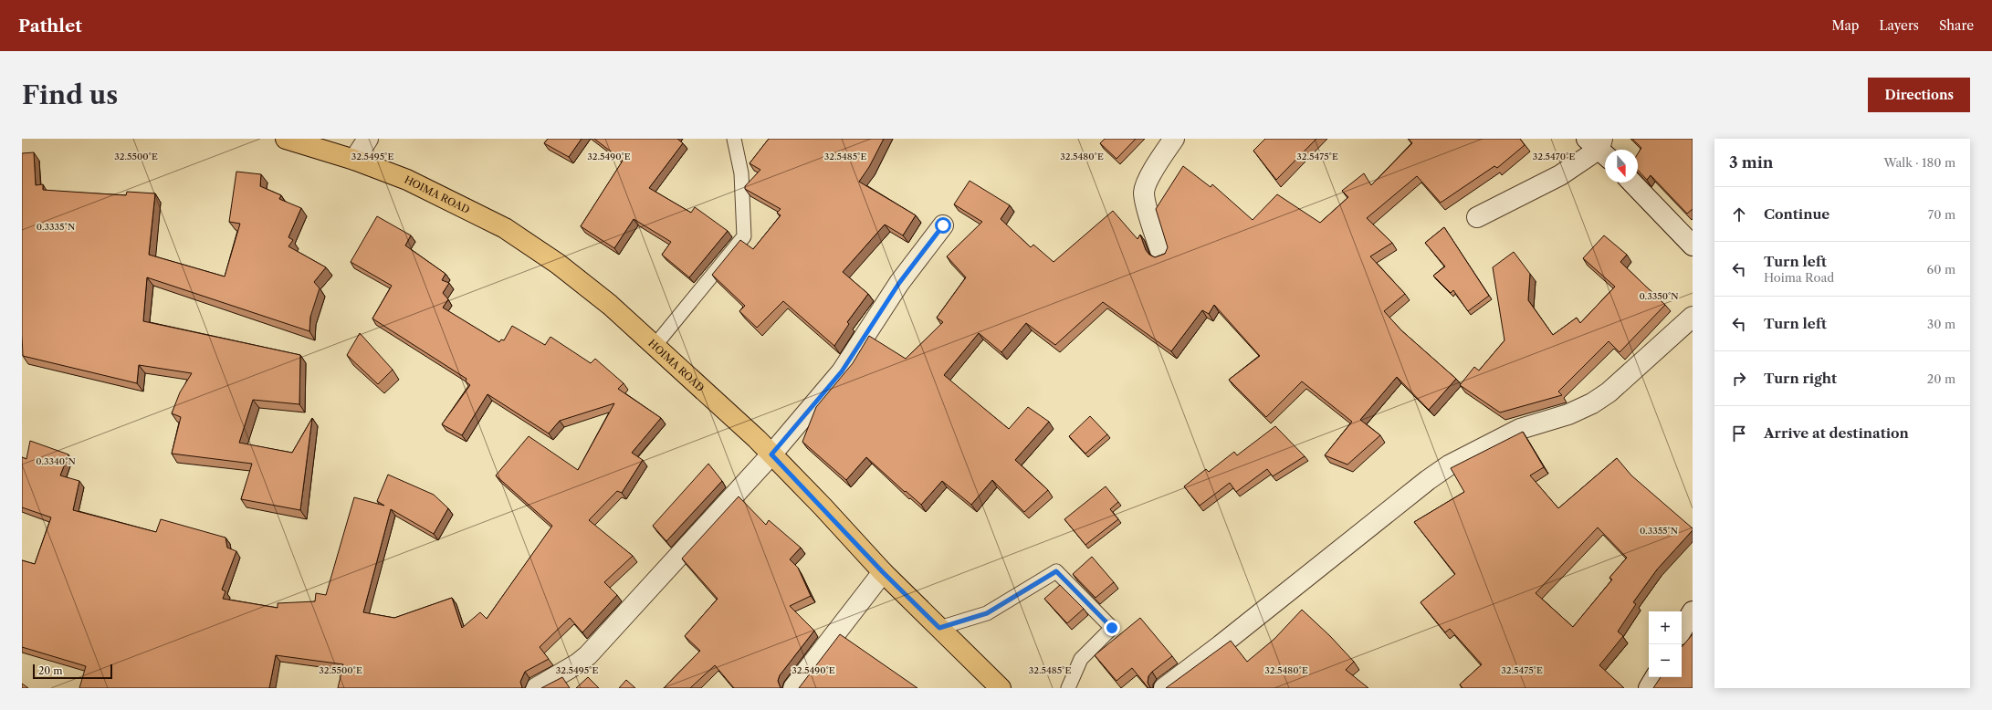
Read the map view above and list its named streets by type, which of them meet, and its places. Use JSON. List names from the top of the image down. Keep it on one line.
{"streets":{"main road":["HOIMA ROAD"]},"scale_bar":"20 m","north":"bottom","page":{"header":"Pathlet","nav":["Map","Layers","Share"],"buttons":"Directions","title":"Find us","heading":["3 min","Walk · 180 m"],"list":[["Continue","70 m"],["Turn left","Hoima Road","60 m"],["Turn left","30 m"],["Turn right","20 m"],"Arrive at destination"],"map_buttons":["+","−"],"scale":"20 m"},"coordinates":["32.5500°E","32.5495°E","32.5490°E","32.5485°E","32.5480°E","32.5475°E","32.5470°E","0.3335°N","0.3350°N","0.3340°N","0.3355°N"]}
